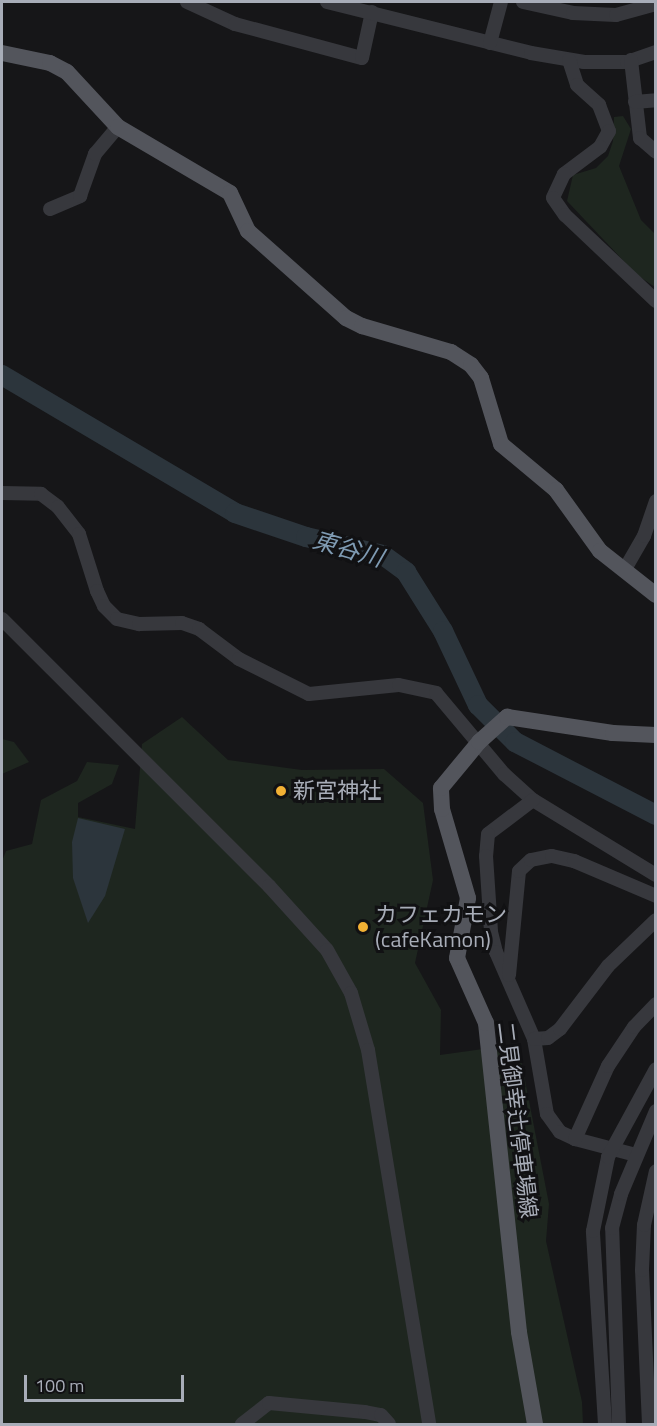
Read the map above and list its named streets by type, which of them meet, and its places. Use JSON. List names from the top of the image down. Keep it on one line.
{"streets":{"main road":["二見御幸辻停車場線"]},"water":["東谷川"],"places":["新宮神社","カフェカモン (cafeKamon)"],"scale_bar":"100 m"}
